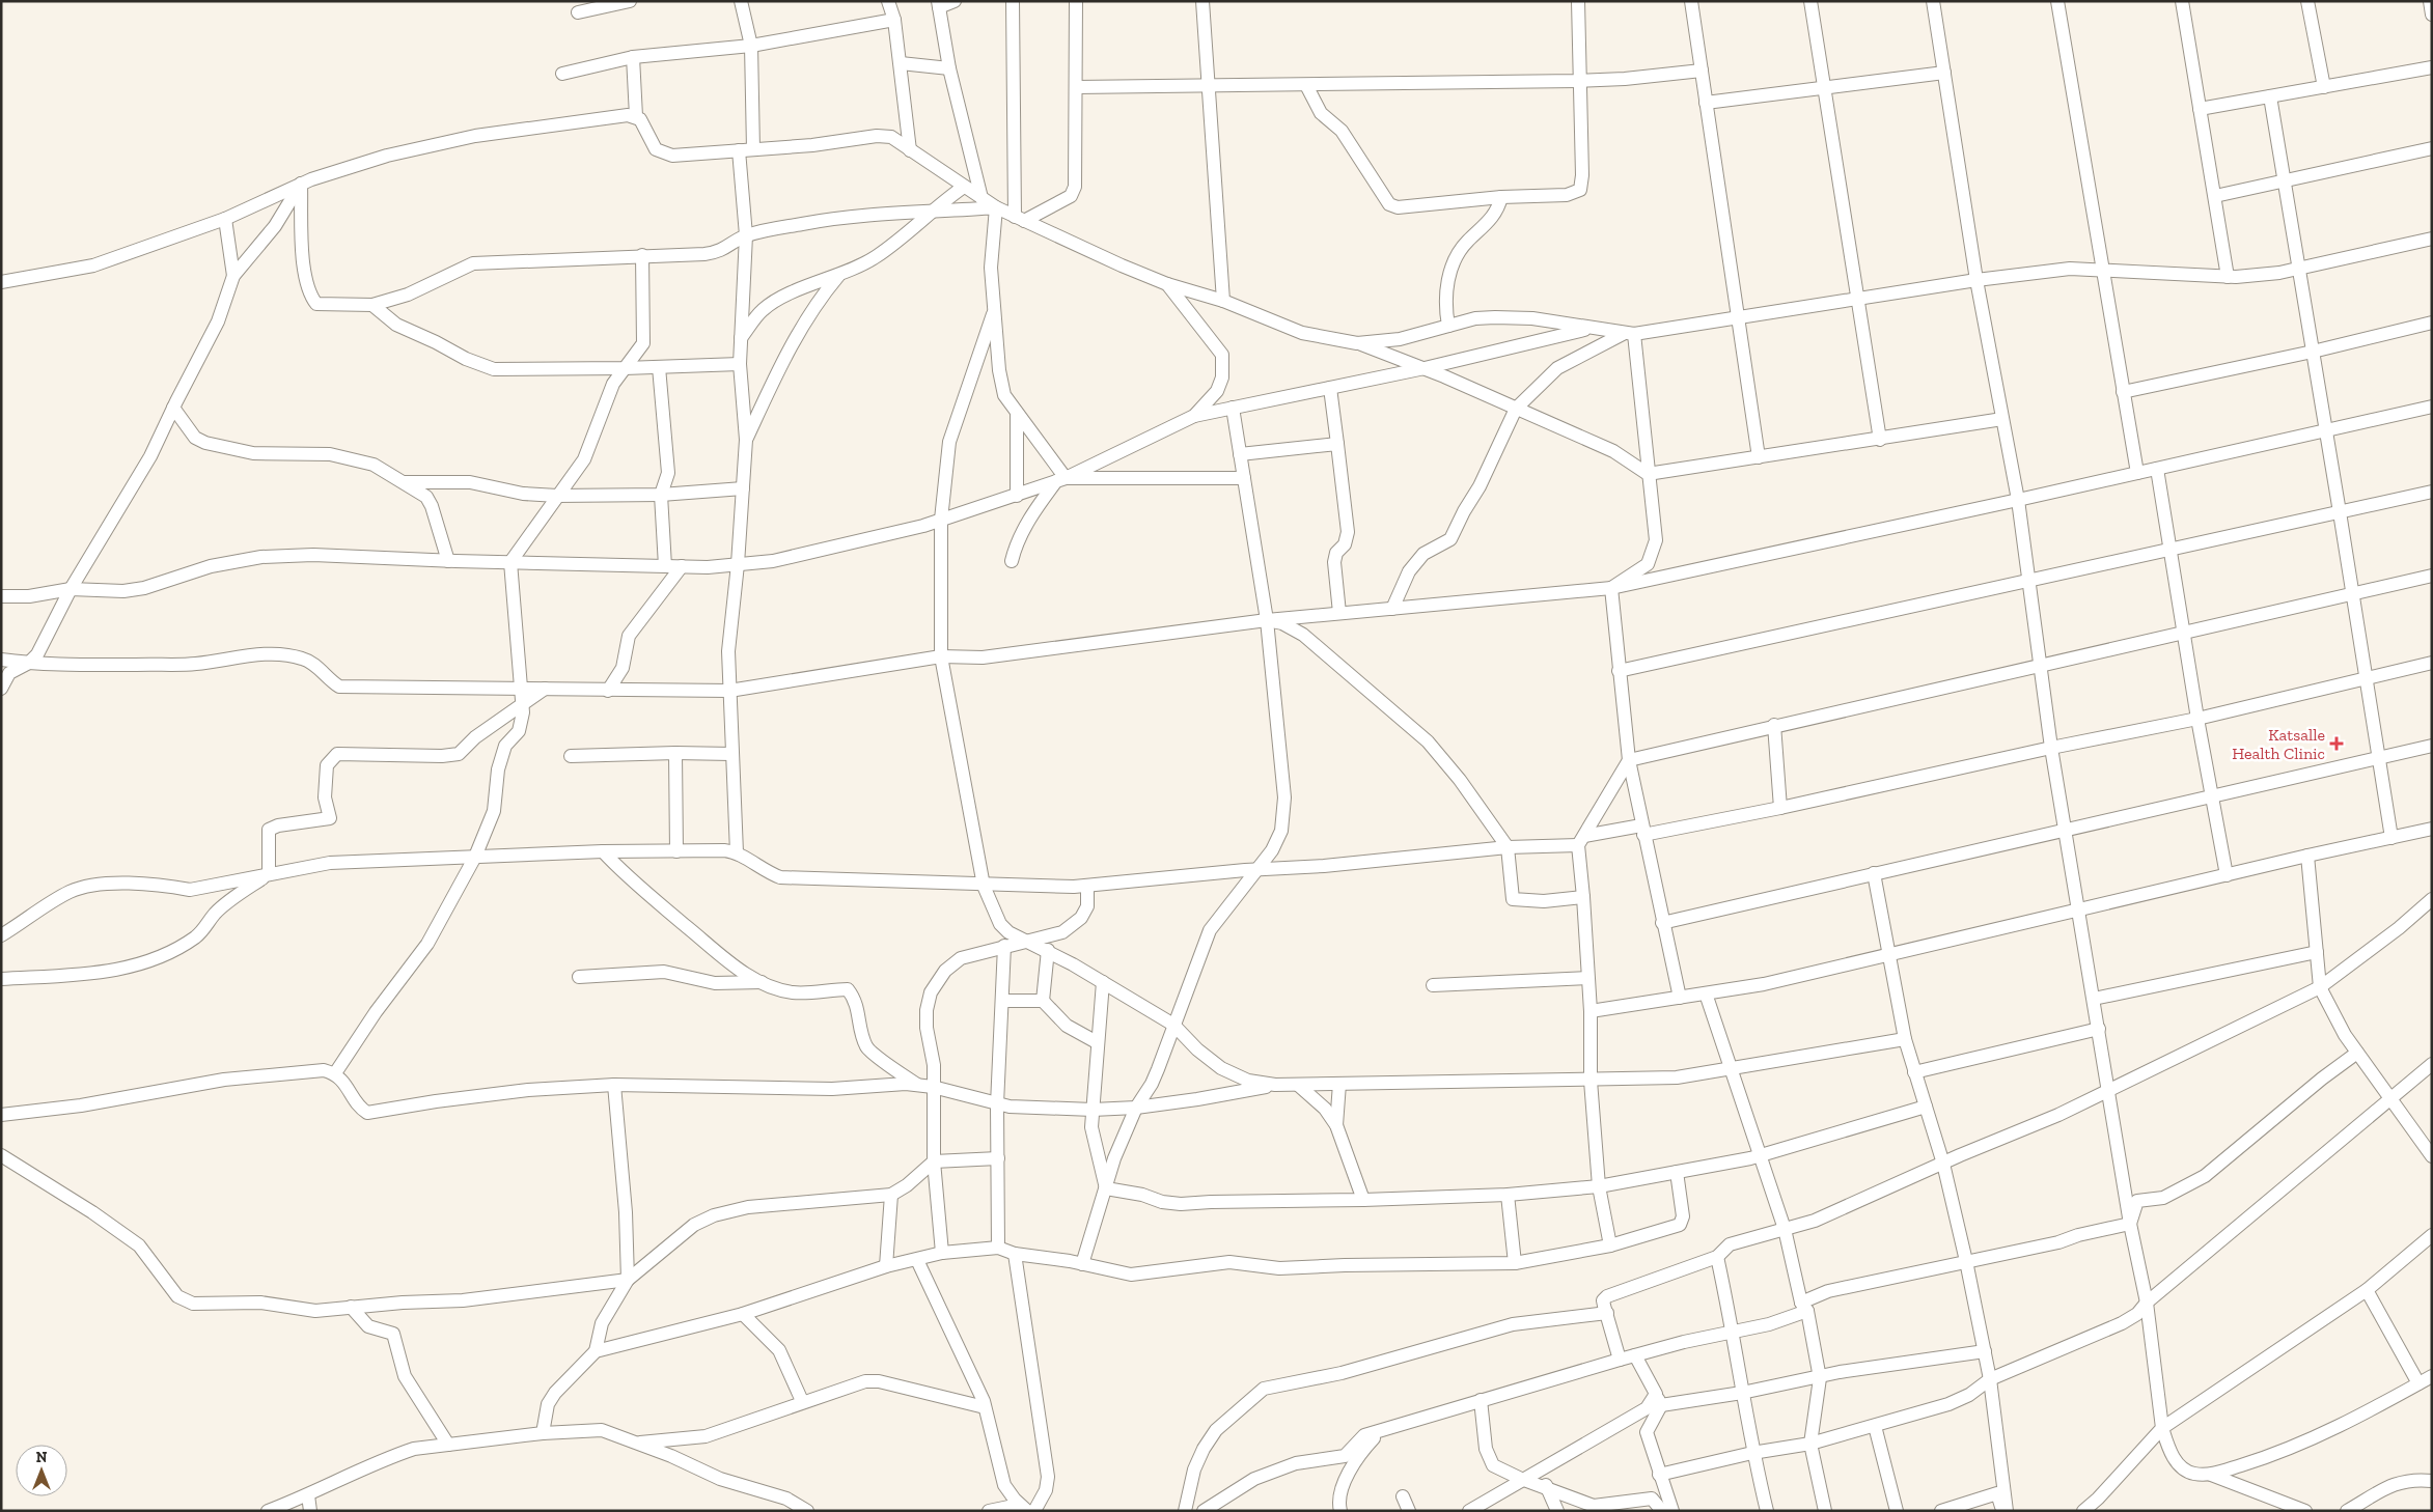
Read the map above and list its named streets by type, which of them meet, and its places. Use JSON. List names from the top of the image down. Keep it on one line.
{"places":{"health":["Katsalle Health Clinic"]},"north":"top"}
